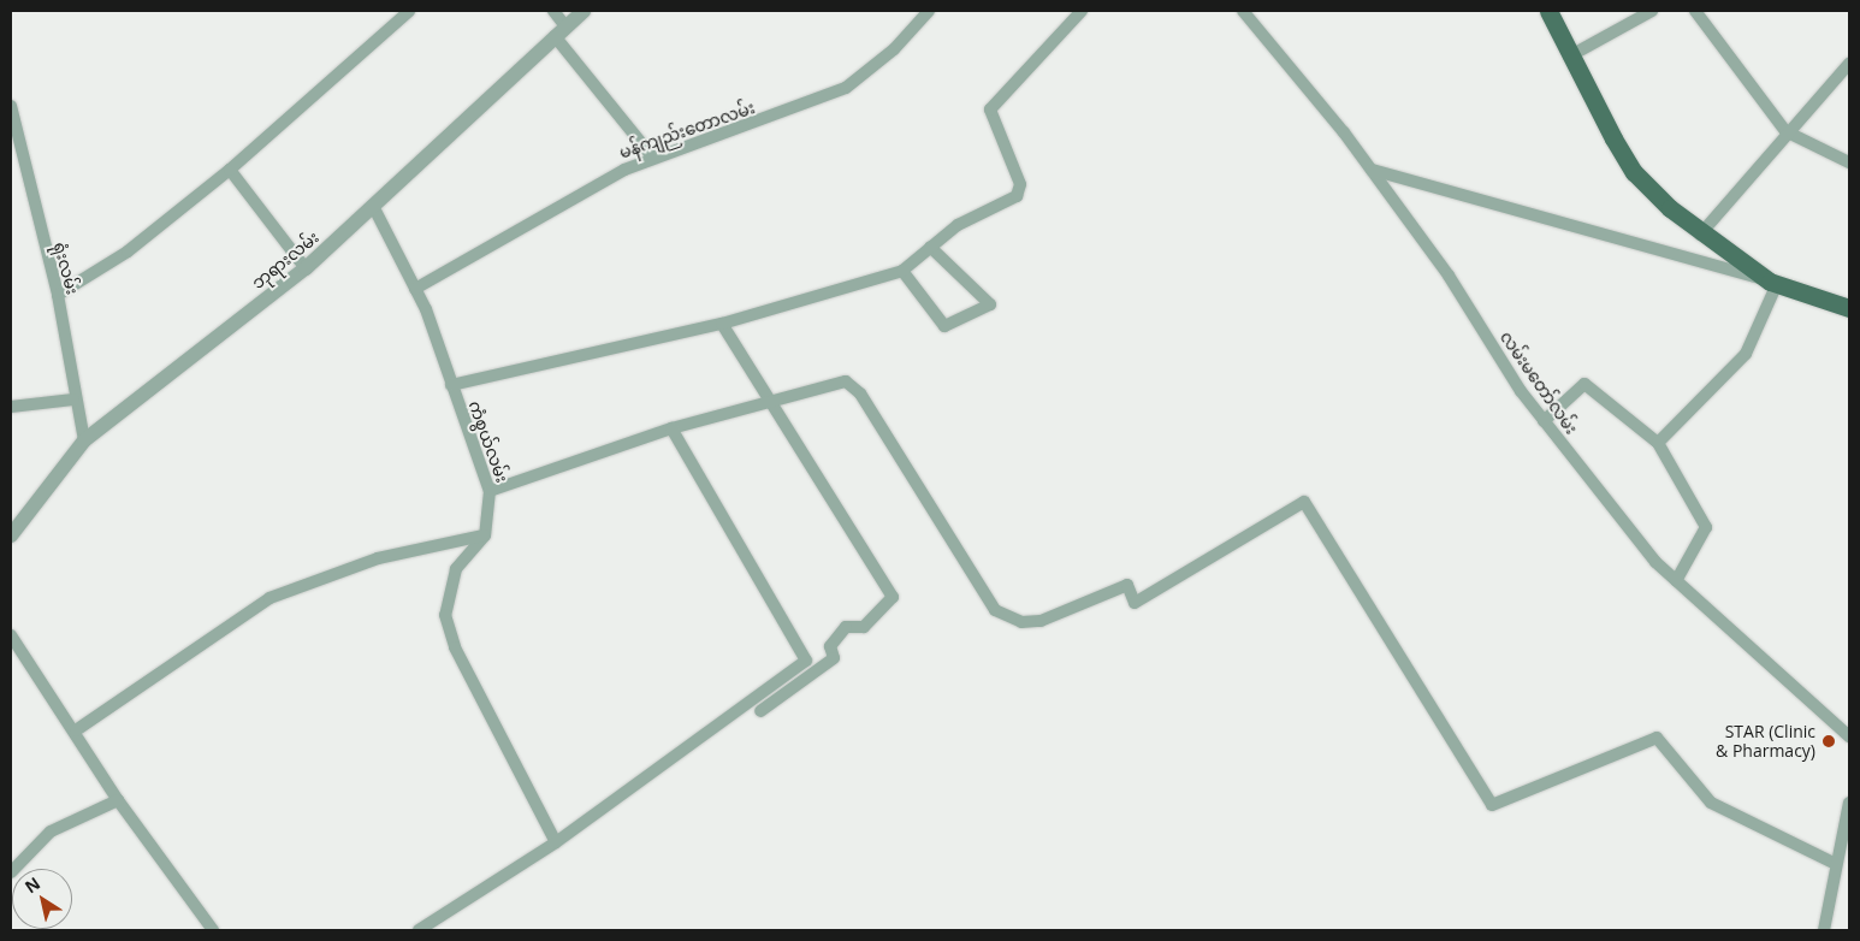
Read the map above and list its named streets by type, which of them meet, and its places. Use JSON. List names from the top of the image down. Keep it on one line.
{"streets":{"street":["မန်ကျည်းတောလမ်း","ဘုရားလမ်း","ရုံးလမ်း","လမ်းမတော်လမ်း","ကံစွယ်လမ်း"]},"crossings":[["မန်ကျည်းတောလမ်း","ကံစွယ်လမ်း"],["ဘုရားလမ်း","ရုံးလမ်း"],["ဘုရားလမ်း","ကံစွယ်လမ်း"]],"places":["STAR (Clinic & Pharmacy)"],"north":"top left"}
